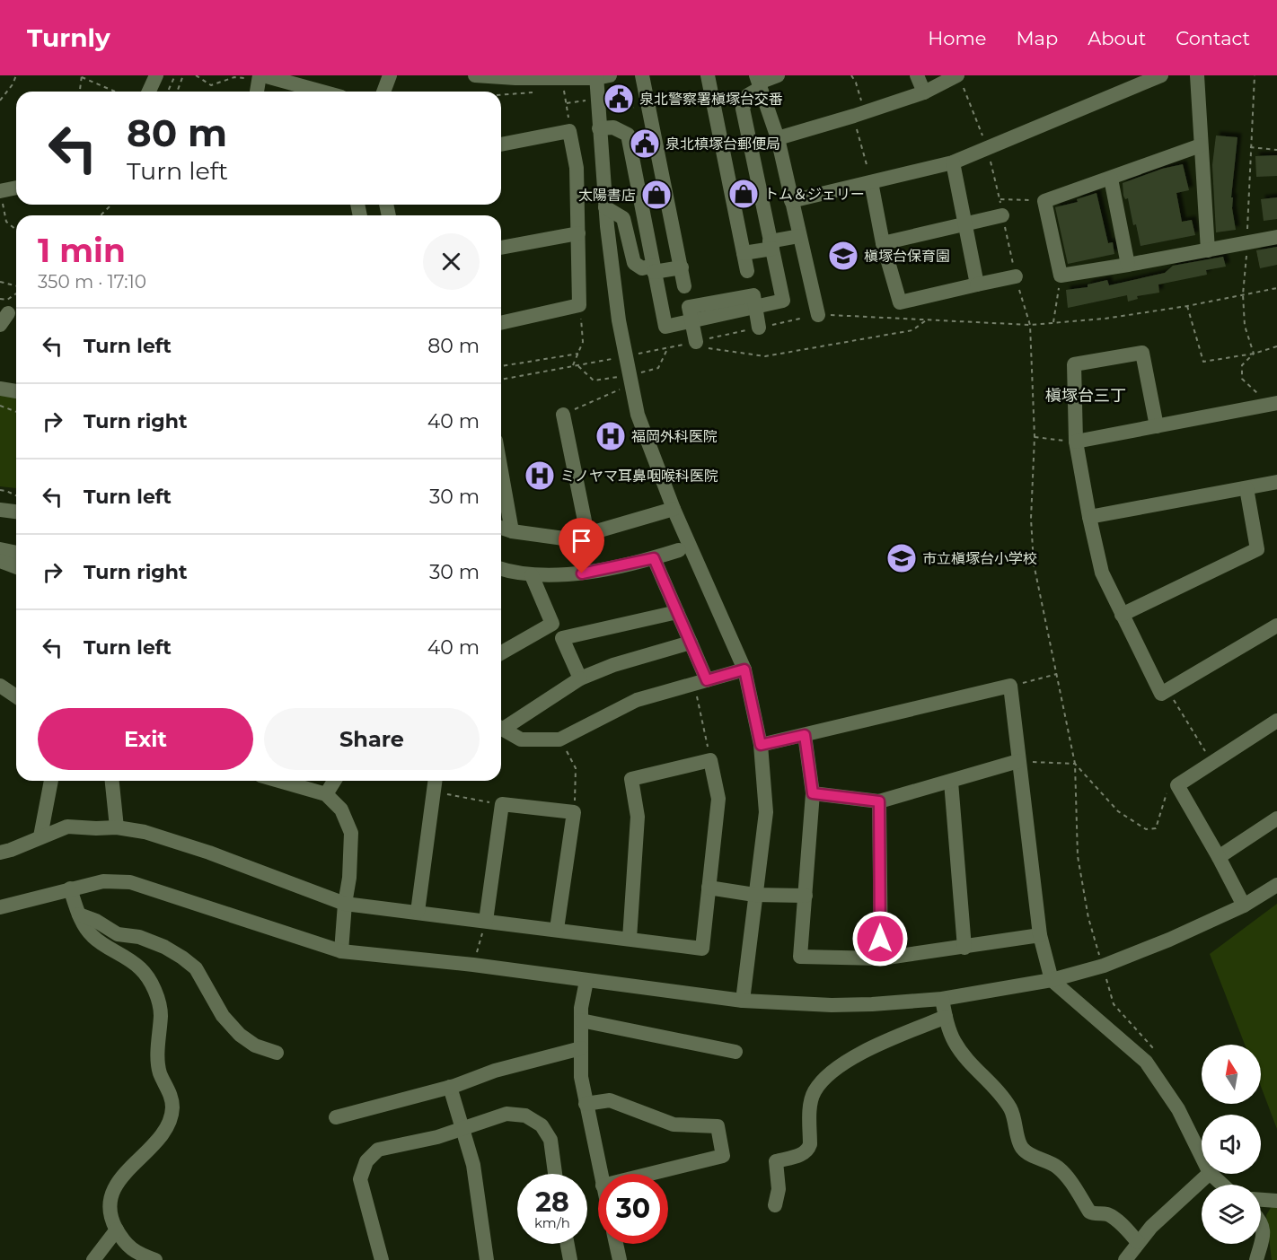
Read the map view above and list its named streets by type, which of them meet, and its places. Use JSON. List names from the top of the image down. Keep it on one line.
{"districts":["槇塚台三丁"],"places":{"public building":["泉北警察署槇塚台交番","泉北槙塚台郵便局"],"shop":["トム＆ジェリー","太陽書店"],"school or university":["槇塚台保育園","市立槇塚台小学校"],"hospital":["福岡外科医院","ミノヤマ耳鼻咽喉科医院"]},"north":"top","page":{"header":"Turnly","nav":["Home","Map","About","Contact"],"turn":["80 m","Turn left"],"heading":["1 min","350 m · 17:10"],"list":[{"name":"Turn left","value":"80 m"},{"name":"Turn right","value":"40 m"},{"name":"Turn left","value":"30 m"},{"name":"Turn right","value":"30 m"},{"name":"Turn left","value":"40 m"}],"buttons":["Exit","Share"],"speed":"28 km/h","limit":"30"}}
